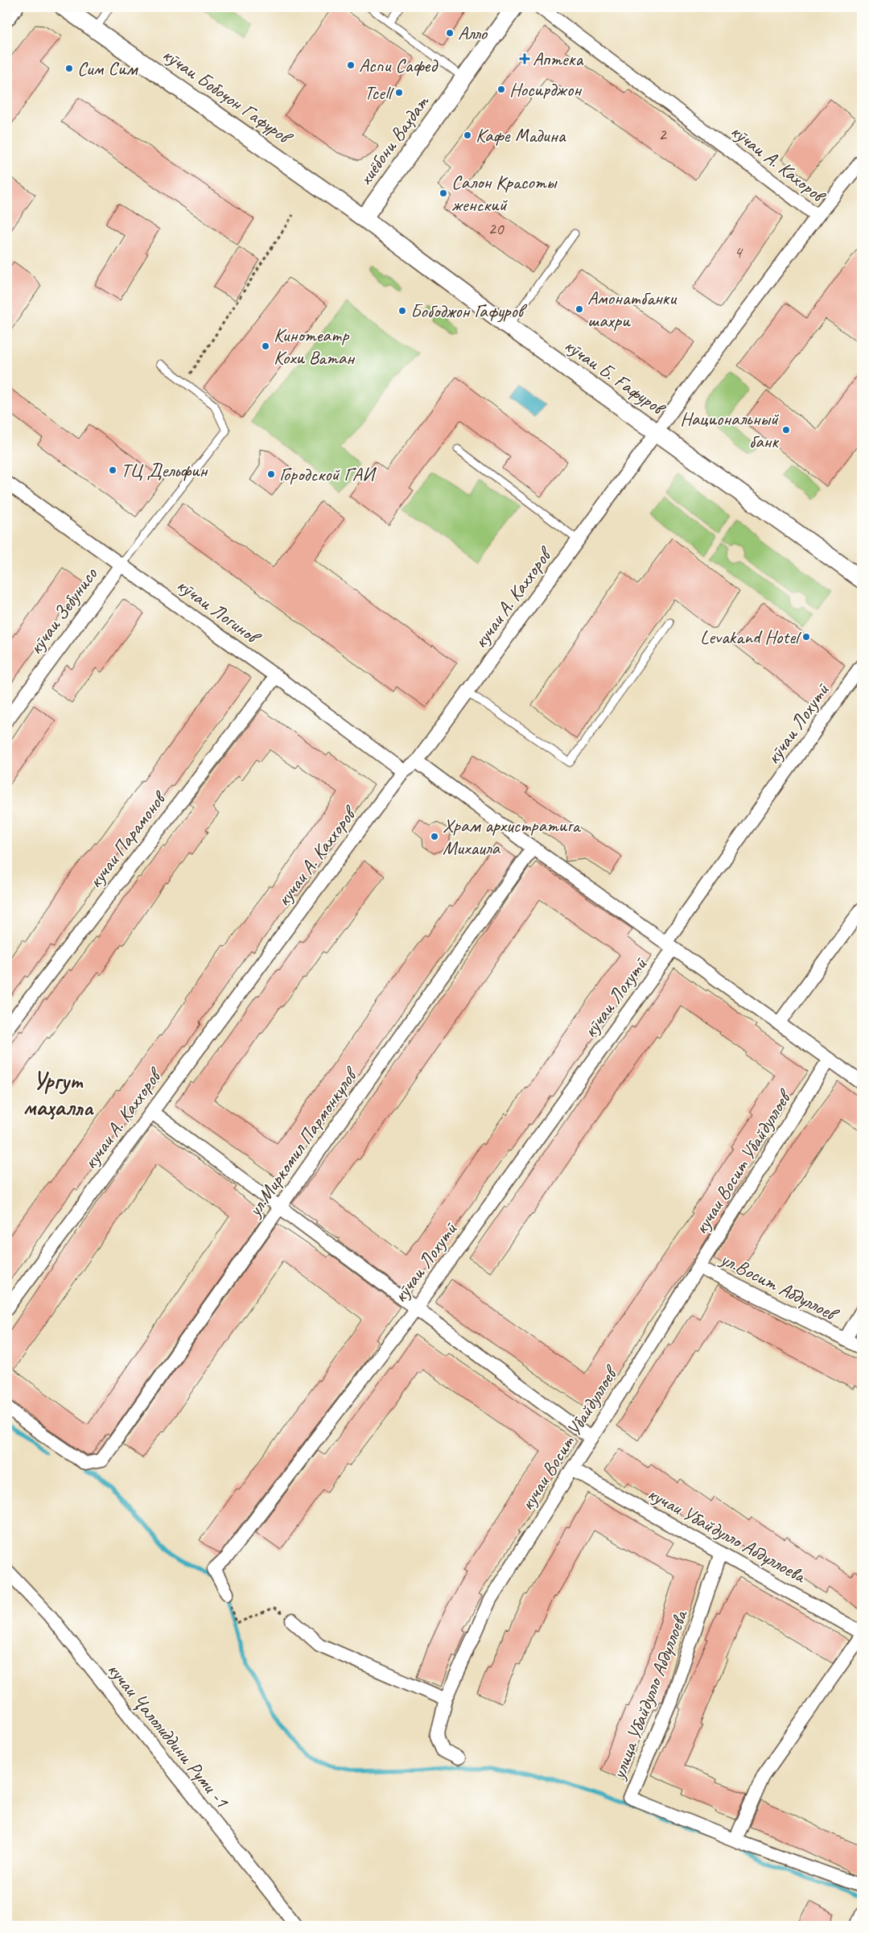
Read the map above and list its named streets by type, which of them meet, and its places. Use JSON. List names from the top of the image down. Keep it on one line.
{"streets":{"street":["кӯчаи Бобоҷон Гафуров","хиёбони Ваҳдат","кӯчаи А. Кахоров","кӯчаи Б. Ғафуров","кучаи А. Каххоров","кӯчаи Логинов","кӯчаи Зебунисо","кӯчаи Лохутӣ","кучаи Парамонов","ул.Миркомил Пармонкулов","кучаи Восит Убайдуллоев","ул.Восит Абдуллоев","кучаи Убайдулло Абдуллоева","улица Убайдулло Абдуллоева","кучаи Ҷалолиддини Руми -1"]},"crossings":[["кӯчаи Бобоҷон Гафуров","хиёбони Ваҳдат"],["кӯчаи Бобоҷон Гафуров","кӯчаи Б. Ғафуров"],["хиёбони Ваҳдат","кӯчаи Б. Ғафуров"],["кӯчаи А. Кахоров","кӯчаи Б. Ғафуров"],["кӯчаи А. Кахоров","кучаи А. Каххоров"],["кӯчаи Б. Ғафуров","кучаи А. Каххоров"],["кучаи А. Каххоров","кӯчаи Логинов"],["кӯчаи Логинов","кӯчаи Зебунисо"],["кӯчаи Логинов","кучаи Парамонов"],["кучаи Восит Убайдуллоев","ул.Восит Абдуллоев"],["кучаи Восит Убайдуллоев","кучаи Убайдулло Абдуллоева"],["кучаи Убайдулло Абдуллоева","улица Убайдулло Абдуллоева"]],"districts":["Ургут маҳалла"],"places":{"other":["Алло","Аспи Сафед","Сим Сим","Носирджон","Tcell","Кафе Мадина","Салон Красоты женский","Амонатбанки шахри","Бободжон Гафуров","Кинотеатр Кохи Ватан","Национальный банк","ТЦ Дельфин","Городской ГАИ","Levakand Hotel","Храм архистратига Михаила"],"health":["Аптека"]},"house_numbers":["2","20","4"]}
